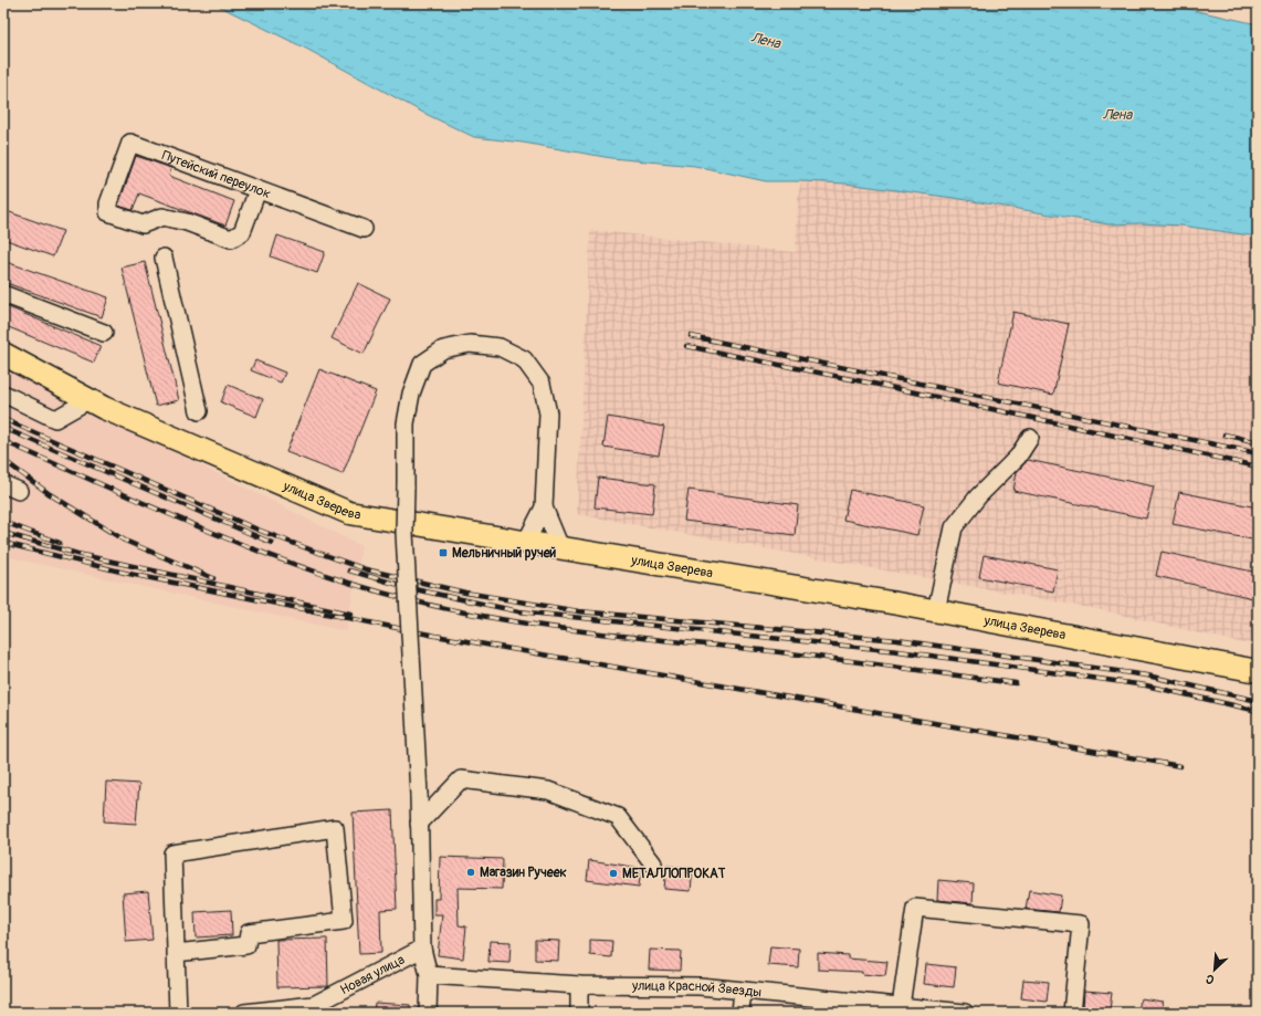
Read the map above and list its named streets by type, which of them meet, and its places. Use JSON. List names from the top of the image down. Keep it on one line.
{"streets":{"main road":["улица Зверева"],"street":["Путейский переулок","Новая улица","улица Красной Звезды"]},"water":["Лена"],"places":{"transit":["Мельничный ручей"],"other":["Магазин Ручеек","МЕТАЛЛОПРОКАТ"]},"north":"bottom left"}
